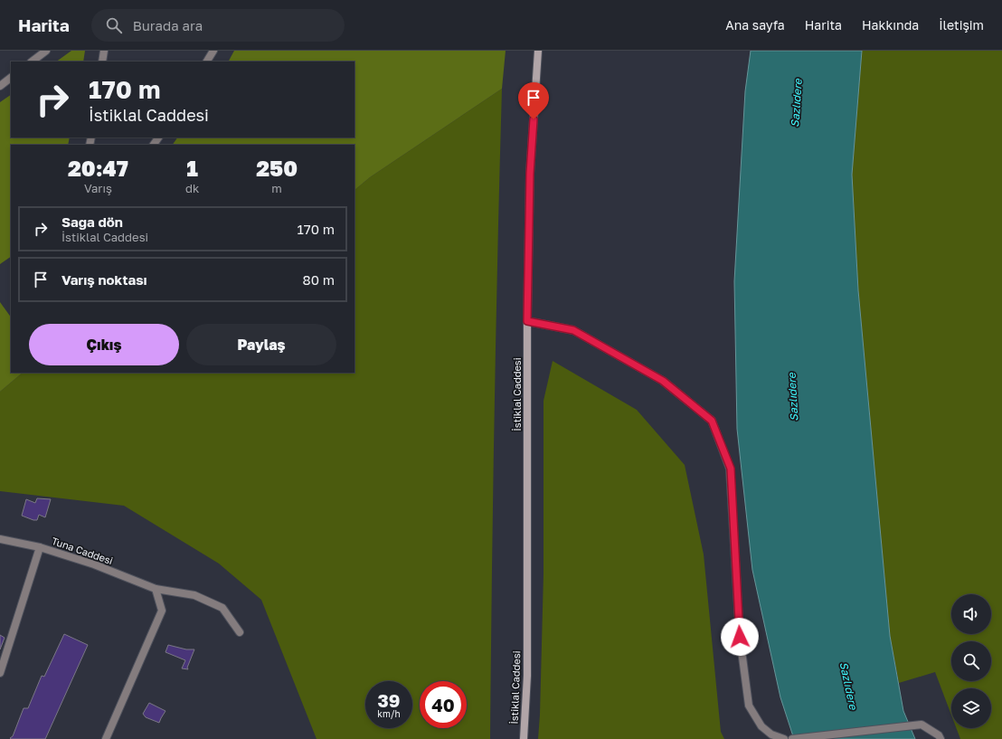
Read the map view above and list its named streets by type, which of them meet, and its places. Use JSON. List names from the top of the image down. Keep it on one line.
{"streets":{"main road":["İstiklal Caddesi"],"street":["Tuna Caddesi"]},"water":["Sazlıdere"],"page":{"header":"Harita","search":"Burada ara","nav":["Ana sayfa","Harita","Hakkında","İletişim"],"turn":["170 m","İstiklal Caddesi"],"eta":["20:47","Varış","1","dk","250","m"],"list":[{"name":"Sağa dön","note":"İstiklal Caddesi","value":"170 m"},{"name":"Varış noktası","value":"80 m"}],"buttons":["Çıkış","Paylaş"],"speed":"39 km/h","limit":"40"}}
